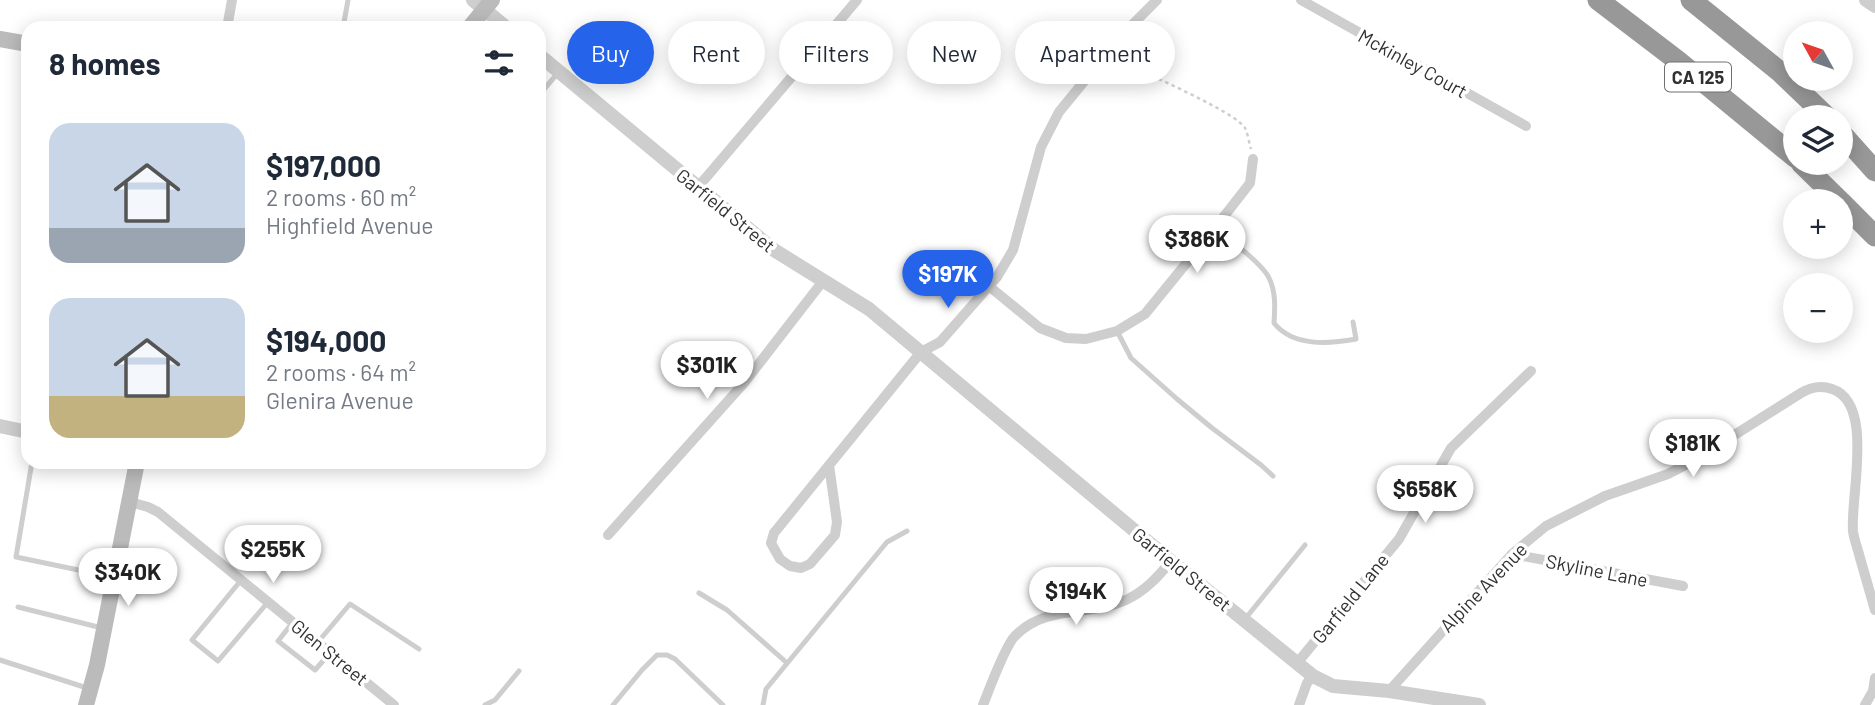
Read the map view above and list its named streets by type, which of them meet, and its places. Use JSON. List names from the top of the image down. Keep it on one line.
{"streets":{"highway":["CA 125"],"street":["Mckinley Court","Garfield Street","Skyline Lane","Alpine Avenue","Garfield Lane","Glen Street"]},"crossings":[["Garfield Street","Alpine Avenue"],["Garfield Street","Garfield Lane"],["Skyline Lane","Alpine Avenue"]],"north":"top left","page":{"map_buttons":["+","−"],"chip":["Buy","Rent","Filters","New","Apartment"],"heading":"8 homes","list":[{"name":"$197,000","note":"2 rooms · 60 m² · Highfield Avenue"},{"name":"$194,000","note":"2 rooms · 64 m² · Glenira Avenue"}],"price":["$386K","$197K","$301K","$181K","$658K","$255K","$340K","$194K"]}}
